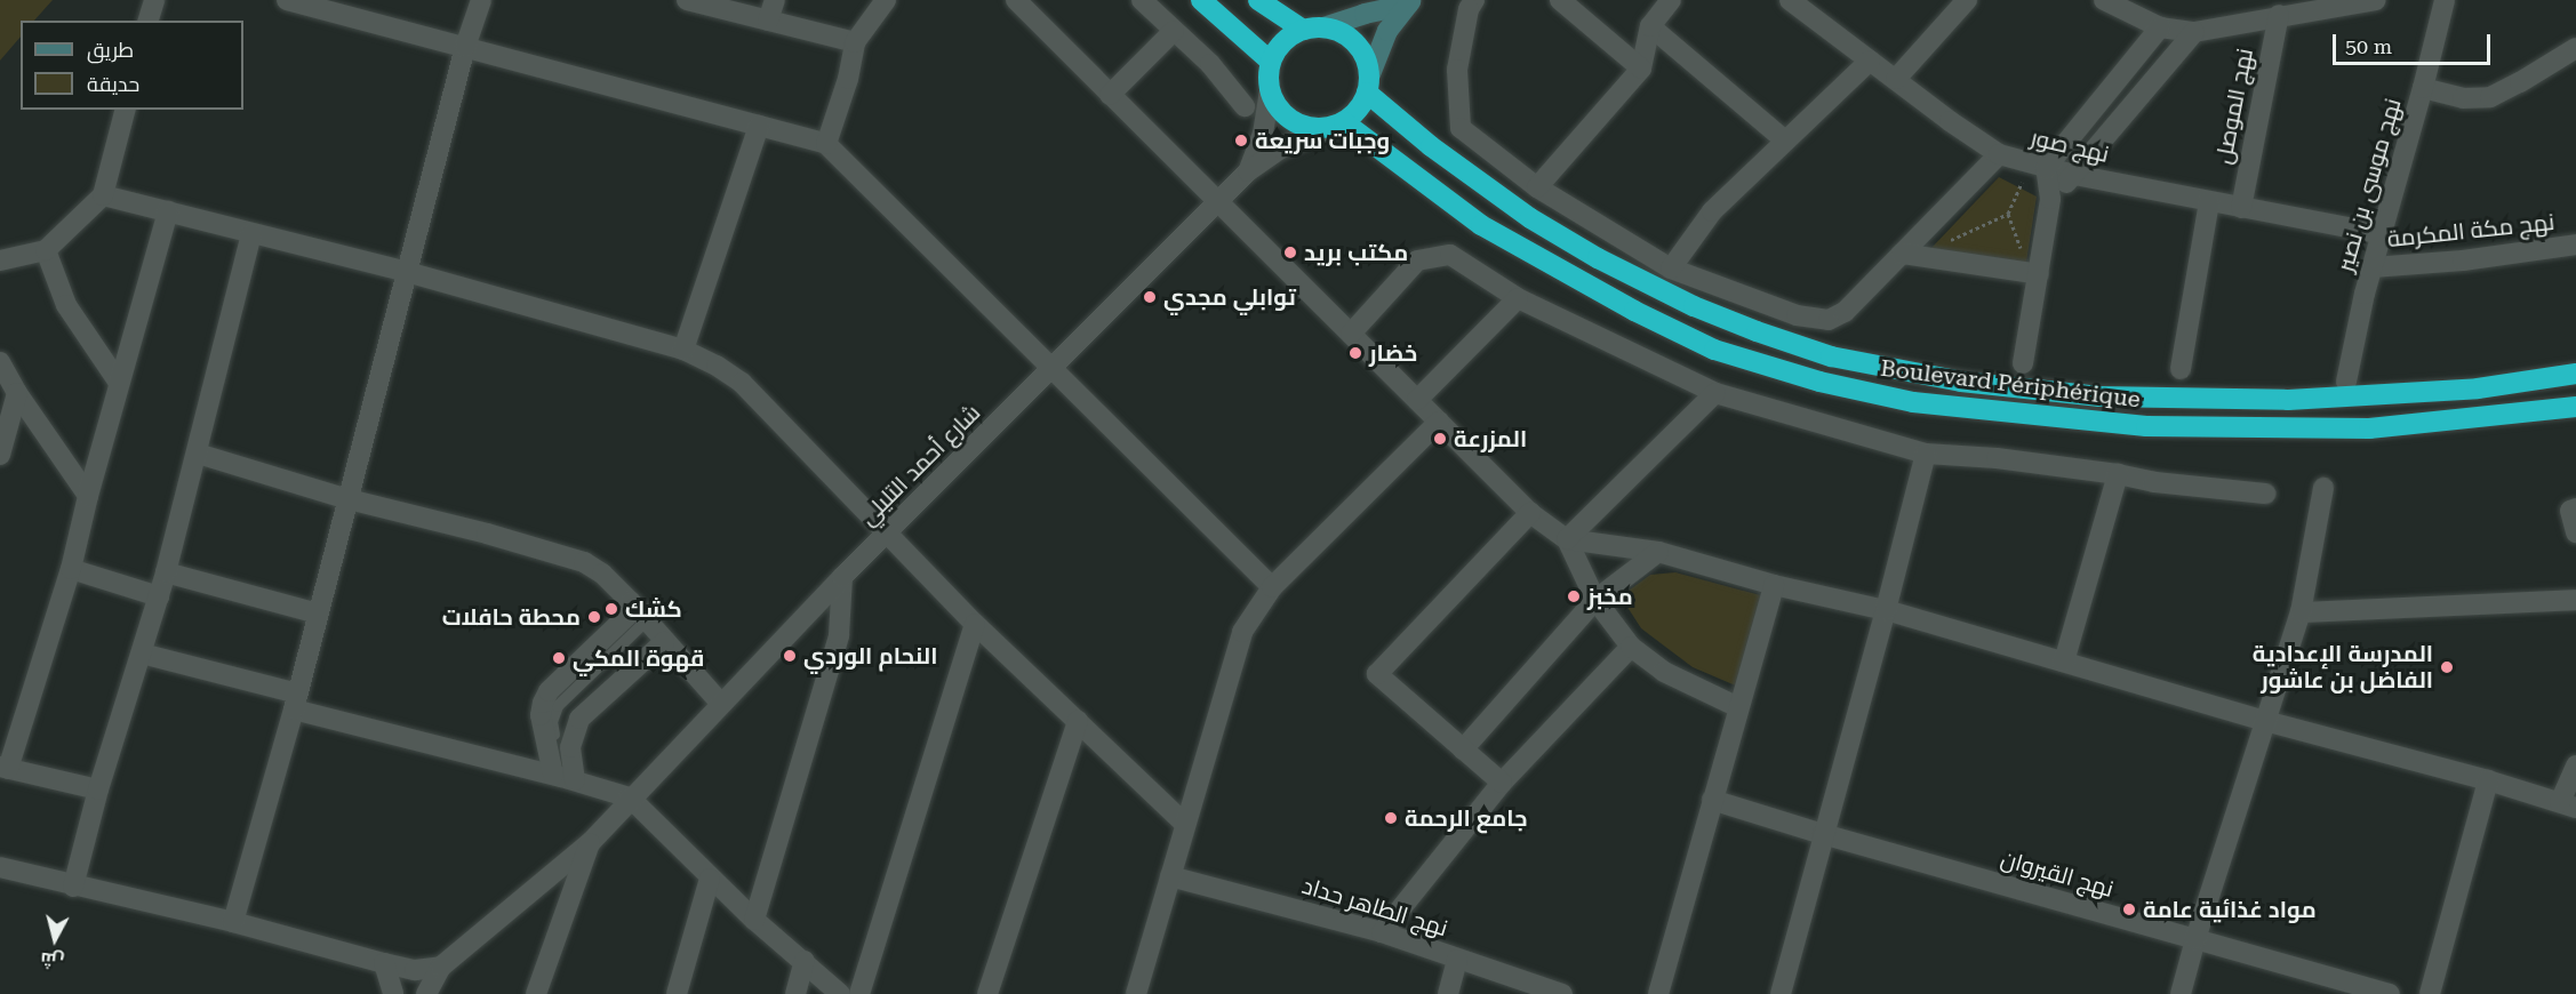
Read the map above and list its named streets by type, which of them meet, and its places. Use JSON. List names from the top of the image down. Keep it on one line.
{"streets":{"highway":["Boulevard Périphérique"],"street":["نهج الموصل","نهج صور","نهج موسى بن نصير","نهج مكة المكرمة","شارع أحمد التليلي","نهج القيروان","نهج الطاهر حداد"]},"crossings":[["نهج الموصل","نهج صور"],["نهج صور","نهج موسى بن نصير"],["نهج موسى بن نصير","نهج مكة المكرمة"],["Boulevard Périphérique","شارع أحمد التليلي"]],"places":["وجبات سريعة","مكتب بريد","توابلي مجدي","خضار","المزرعة","مخبز","كشك","محطة حافلات","النحام الوردي","قهوة المكي","المدرسة الإعدادية الفاضل بن عاشور","جامع الرحمة","مواد غذائية عامة"],"legend":["طريق","حديقة"],"scale_bar":"50 m","north":"bottom"}
